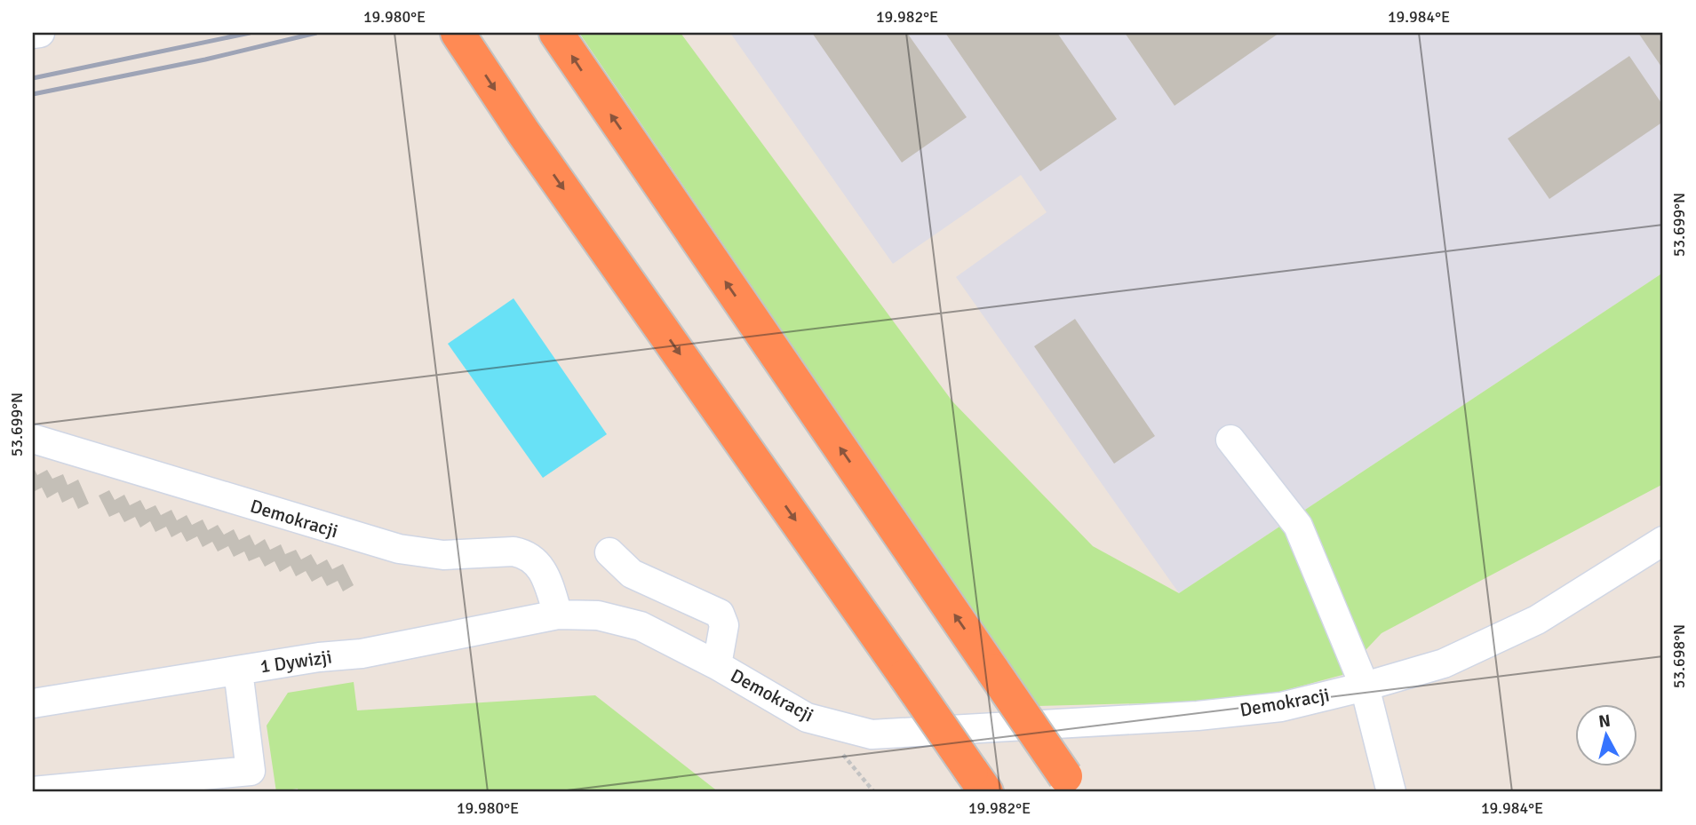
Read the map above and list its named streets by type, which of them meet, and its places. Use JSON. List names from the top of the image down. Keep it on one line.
{"streets":{"street":["Demokracji","1 Dywizji"]},"crossings":[["Demokracji","1 Dywizji"]],"north":"top","coordinates":["19.980°E","19.982°E","19.984°E","53.699°N","53.698°N"]}
